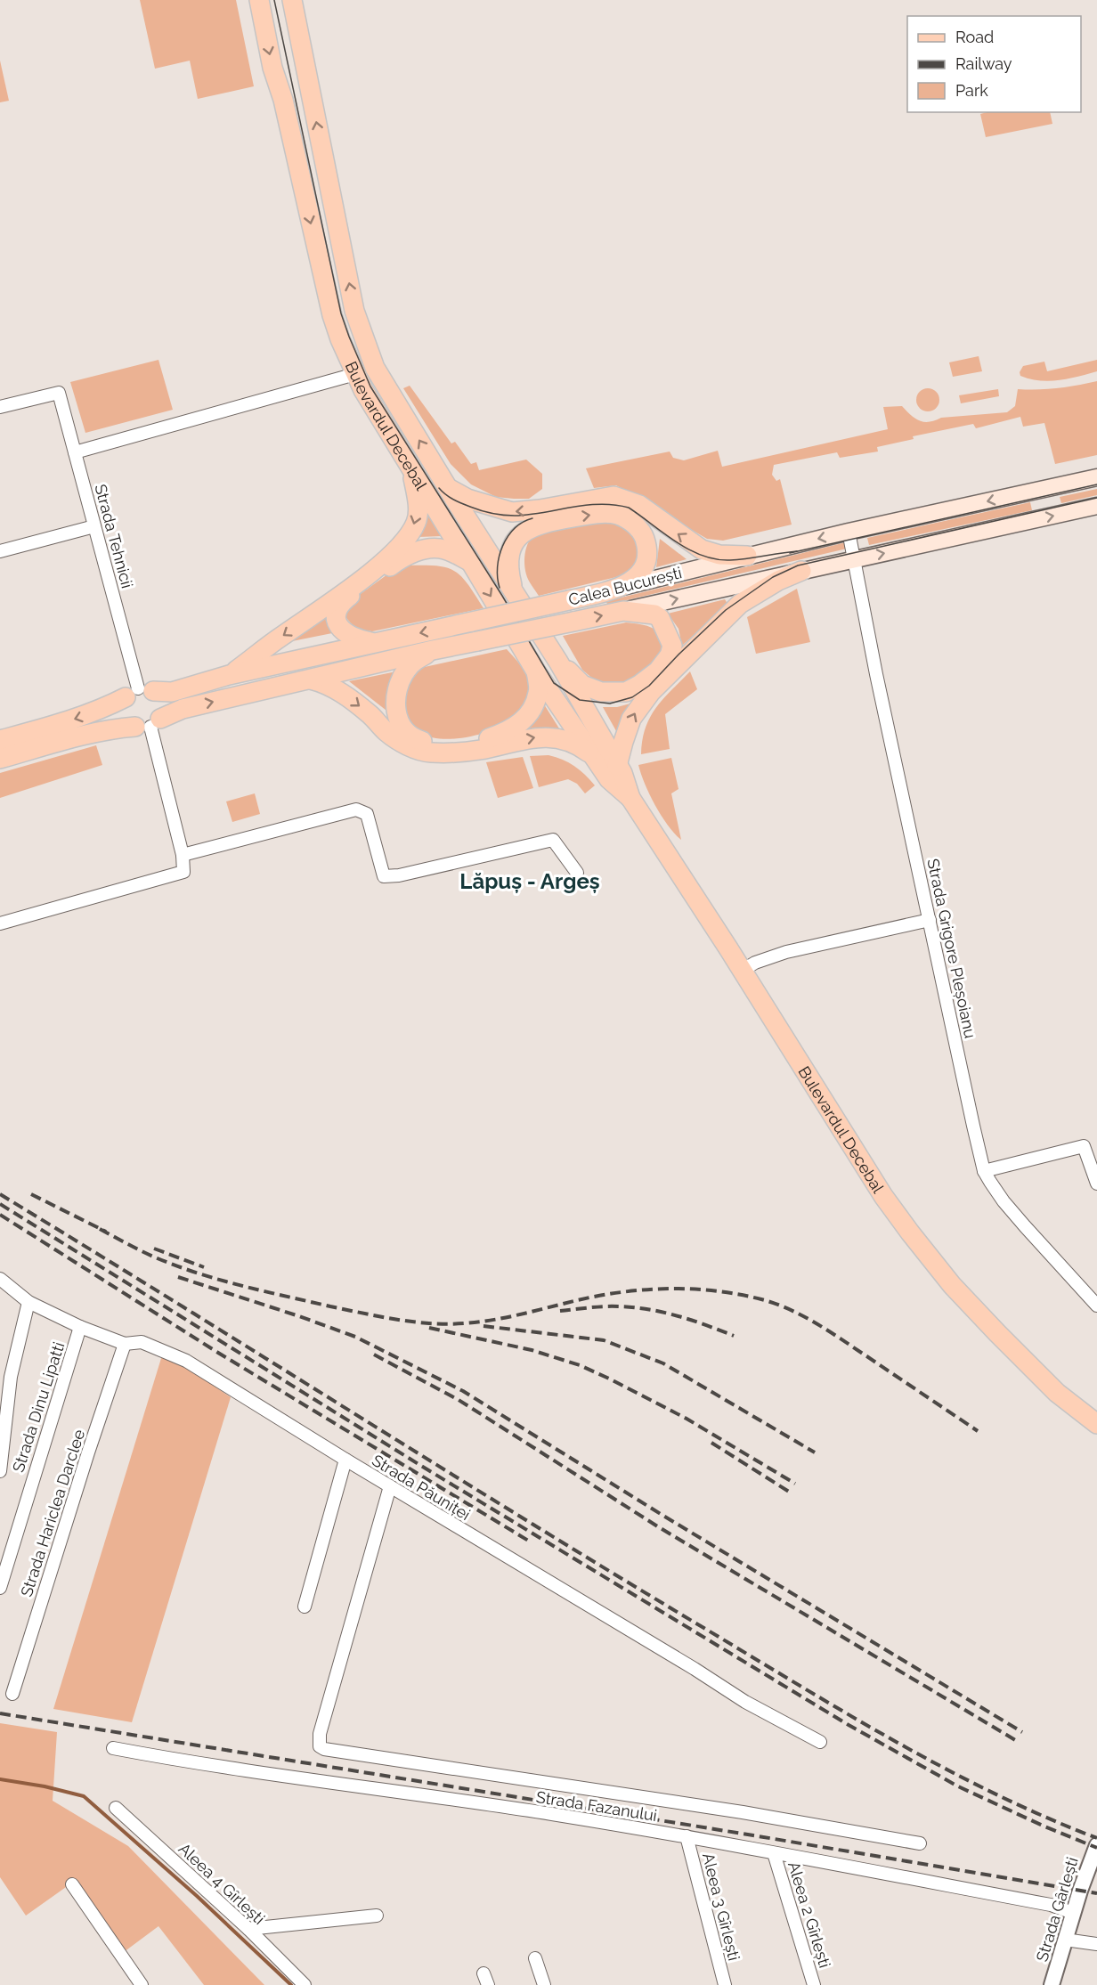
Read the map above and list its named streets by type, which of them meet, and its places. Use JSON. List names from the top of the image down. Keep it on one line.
{"streets":{"main road":["Bulevardul Decebal","Calea București"],"street":["Strada Tehnicii","Strada Grigore Pleșoianu","Strada Dinu Lipatti","Strada Păuniței","Strada Hariclea Darclee","Strada Fazanului","Aleea 4 Gîrlești","Aleea 3 Gîrlești","Strada Gârlești","Aleea 2 Gîrlești"]},"crossings":[["Strada Tehnicii","Calea București"],["Calea București","Strada Grigore Pleșoianu"],["Strada Dinu Lipatti","Strada Păuniței"],["Strada Păuniței","Strada Hariclea Darclee"],["Strada Fazanului","Aleea 3 Gîrlești"],["Strada Fazanului","Strada Gârlești"],["Strada Fazanului","Aleea 2 Gîrlești"]],"districts":["Lăpuș - Argeș"],"legend":["Road","Railway","Park"]}
